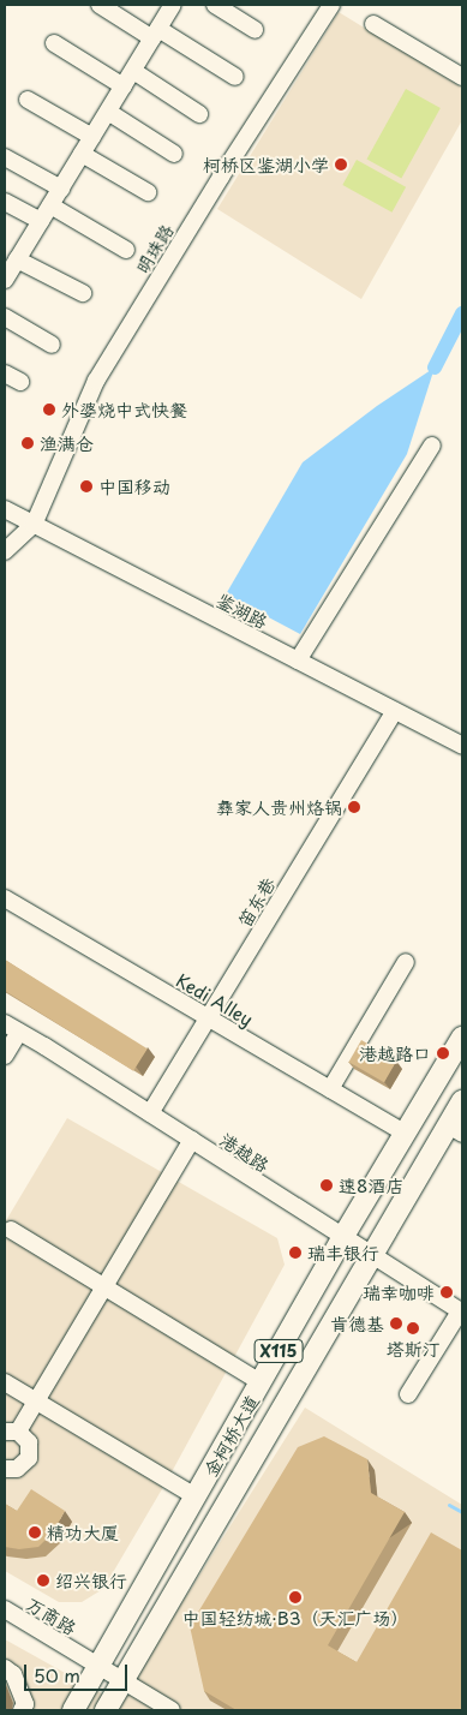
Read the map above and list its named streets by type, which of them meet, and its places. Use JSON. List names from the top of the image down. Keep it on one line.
{"streets":{"main road":["X115","金柯桥大道"],"street":["明珠路","鉴湖路","笛东巷","Kedi Alley","港越路","万商路"]},"crossings":[["明珠路","鉴湖路"],["鉴湖路","笛东巷"],["笛东巷","Kedi Alley"],["笛东巷","港越路"],["Kedi Alley","金柯桥大道"],["港越路","金柯桥大道"],["金柯桥大道","万商路"]],"places":["柯桥区鉴湖小学","外婆烧中式快餐","渔满仓","中国移动","彝家人贵州烙锅","港越路口","速8酒店","瑞丰银行","瑞幸咖啡","肯德基","塔斯汀","精功大厦","绍兴银行","中国轻纺城·B3（天汇广场）"],"scale_bar":"50 m"}
